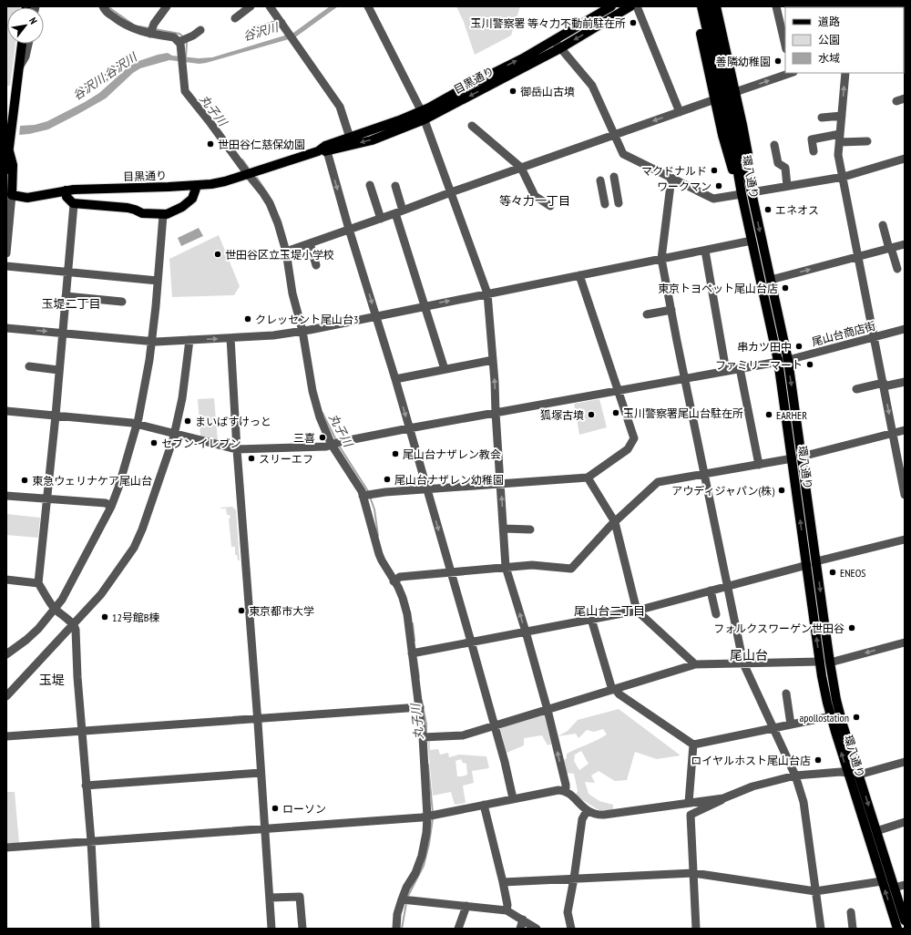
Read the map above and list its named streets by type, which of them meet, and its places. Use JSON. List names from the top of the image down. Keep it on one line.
{"streets":{"main road":["目黒通り","環八通り"],"street":["尾山台商店街"]},"crossings":[["環八通り","尾山台商店街"]],"districts":["等々力一丁目","玉堤二丁目","尾山台二丁目","尾山台","玉堤"],"water":["谷沢川","谷沢川;谷沢川","丸子川"],"places":["玉川警察署 等々力不動前駐在所","善隣幼稚園","御岳山古墳","世田谷仁慈保幼園","マクドナルド","ワークマン","エネオス","世田谷区立玉堤小学校","東京トヨペット尾山台店","クレッセント尾山台3","串カツ田中","ファミリーマート","玉川警察署尾山台駐在所","狐塚古墳","EARHER","まいばすけっと","三喜","セブン-イレブン","尾山台ナザレン教会","スリーエフ","尾山台ナザレン幼稚園","東急ウェリナケア尾山台","アウディジャパン(株)","ENEOS","東京都市大学","12号館B棟","フォルクスワーゲン世田谷","apollostation","ロイヤルホスト尾山台店","ローソン"],"legend":["道路","公園","水域"],"north":"top right"}
